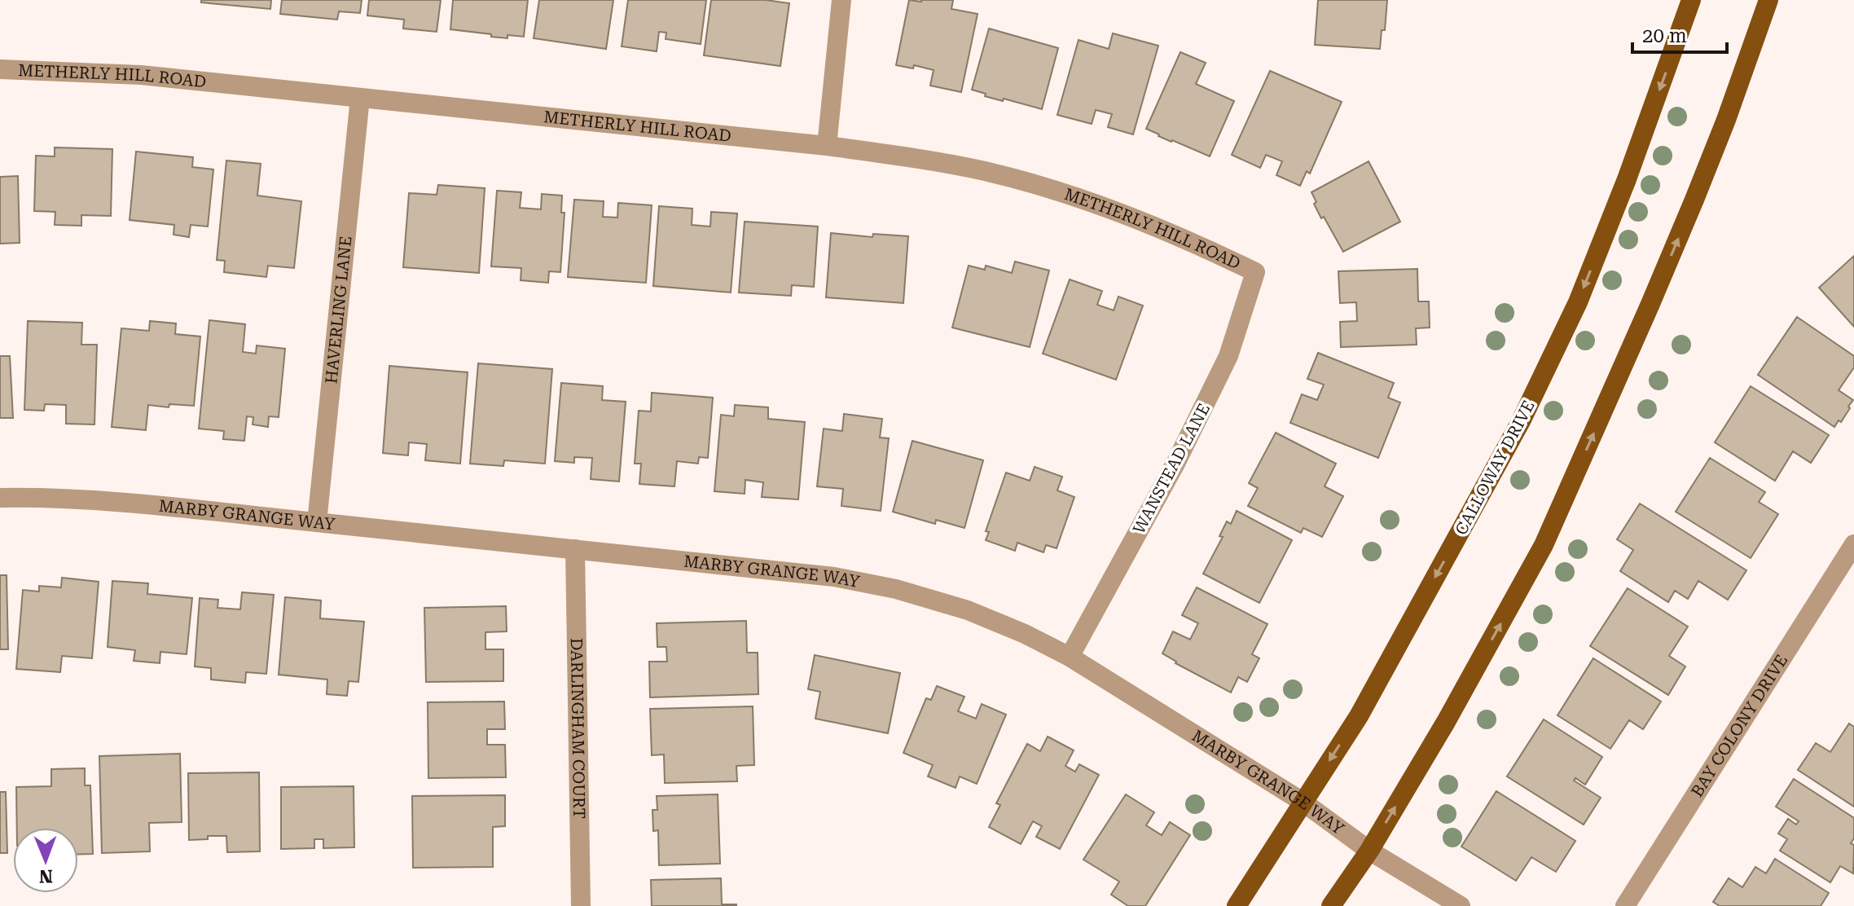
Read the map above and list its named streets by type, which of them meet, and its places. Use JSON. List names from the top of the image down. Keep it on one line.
{"streets":{"main road":["CALLOWAY DRIVE"],"street":["METHERLY HILL ROAD","HAVERLING LANE","WANSTEAD LANE","MARBY GRANGE WAY","BAY COLONY DRIVE","DARLINGHAM COURT"]},"crossings":[["METHERLY HILL ROAD","HAVERLING LANE"],["METHERLY HILL ROAD","WANSTEAD LANE"],["HAVERLING LANE","MARBY GRANGE WAY"],["CALLOWAY DRIVE","MARBY GRANGE WAY"],["WANSTEAD LANE","MARBY GRANGE WAY"],["MARBY GRANGE WAY","DARLINGHAM COURT"]],"scale_bar":"20 m","north":"bottom"}
